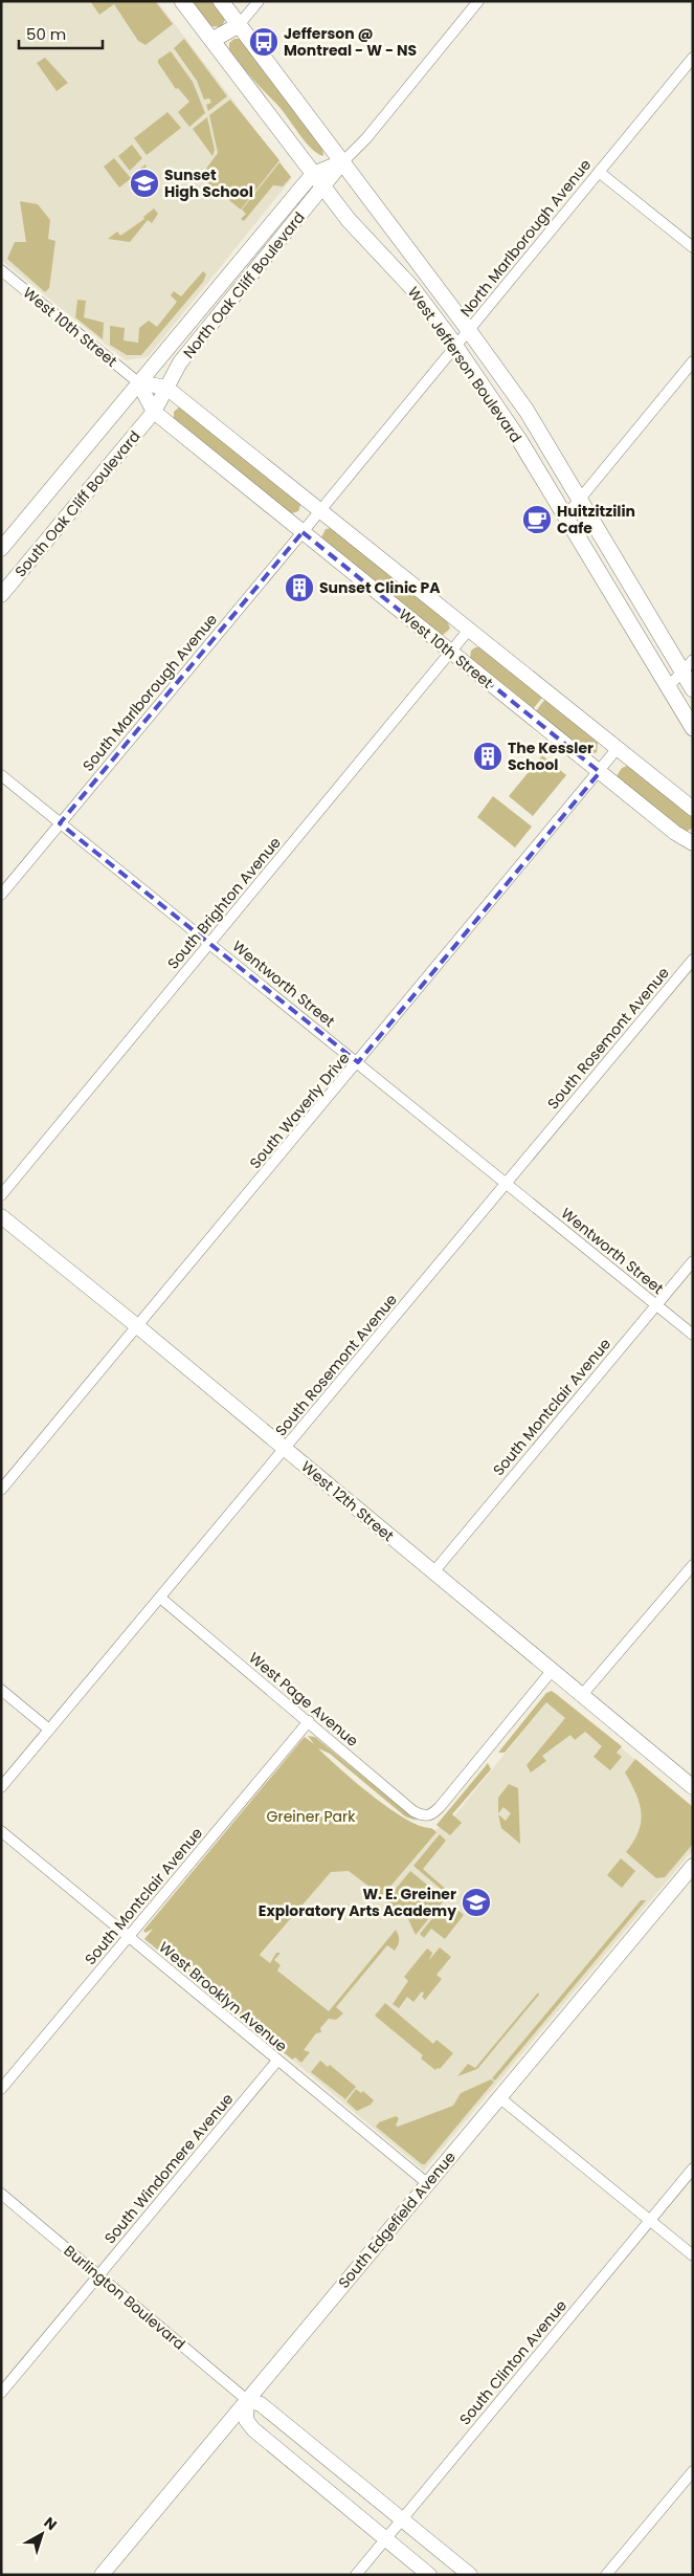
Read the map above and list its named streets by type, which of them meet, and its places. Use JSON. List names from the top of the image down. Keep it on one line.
{"streets":{"main road":["West Jefferson Boulevard"],"street":["North Marlborough Avenue","North Oak Cliff Boulevard","West 10th Street","South Oak Cliff Boulevard","South Marlborough Avenue","South Brighton Avenue","Wentworth Street","South Rosemont Avenue","South Waverly Drive","South Montclair Avenue","West 12th Street","West Page Avenue","West Brooklyn Avenue","South Windomere Avenue","South Edgefield Avenue","Burlington Boulevard","South Clinton Avenue"]},"crossings":[["North Marlborough Avenue","West 10th Street"],["North Marlborough Avenue","West Jefferson Boulevard"],["North Marlborough Avenue","South Marlborough Avenue"],["North Oak Cliff Boulevard","West 10th Street"],["North Oak Cliff Boulevard","West Jefferson Boulevard"],["North Oak Cliff Boulevard","South Oak Cliff Boulevard"],["West 10th Street","South Oak Cliff Boulevard"],["West 10th Street","South Marlborough Avenue"],["West 10th Street","South Brighton Avenue"],["West 10th Street","South Waverly Drive"],["South Marlborough Avenue","Wentworth Street"],["South Brighton Avenue","Wentworth Street"],["Wentworth Street","South Rosemont Avenue"],["Wentworth Street","South Waverly Drive"],["Wentworth Street","South Montclair Avenue"],["South Rosemont Avenue","West 12th Street"],["South Rosemont Avenue","West Page Avenue"],["South Waverly Drive","West 12th Street"],["South Montclair Avenue","West 12th Street"],["South Montclair Avenue","West Page Avenue"],["South Montclair Avenue","West Brooklyn Avenue"],["West 12th Street","West Page Avenue"],["West Brooklyn Avenue","South Windomere Avenue"],["West Brooklyn Avenue","South Edgefield Avenue"],["South Windomere Avenue","Burlington Boulevard"],["South Edgefield Avenue","Burlington Boulevard"],["Burlington Boulevard","South Clinton Avenue"]],"parks":["Greiner Park"],"places":{"bus stop":["Jefferson @ Montreal - W - NS"],"school or university":["Sunset High School","W. E. Greiner Exploratory Arts Academy"],"cafe":["Huitzitzilin Cafe"],"building":["Sunset Clinic PA","The Kessler School"]},"scale_bar":"50 m","north":"top right"}
